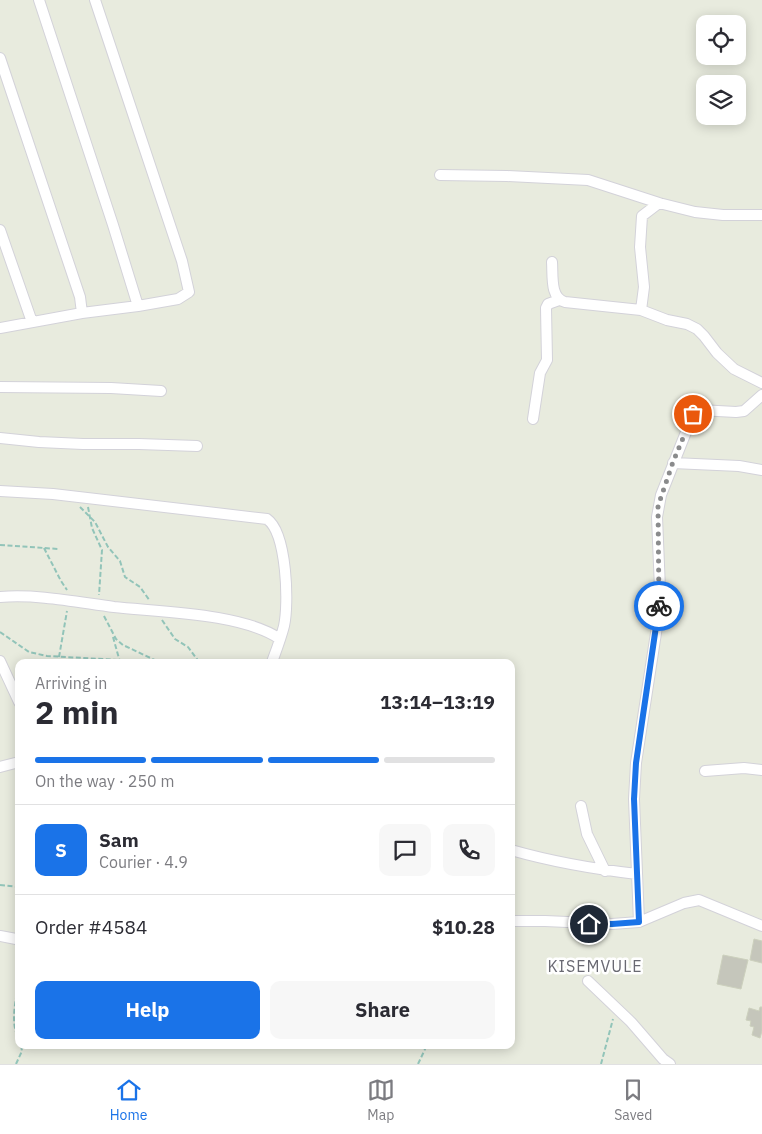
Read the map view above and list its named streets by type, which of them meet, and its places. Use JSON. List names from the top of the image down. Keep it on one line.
{"districts":["KISEMVULE"],"page":{"heading":["2 min","Arriving in","13:14–13:19"],"panel":["Sam","Courier · 4.9","Order #4584","$10.28"],"bar":"On the way · 250 m","round":"S","buttons":["Help","Share"],"tabs":["Home","Map","Saved"]}}
